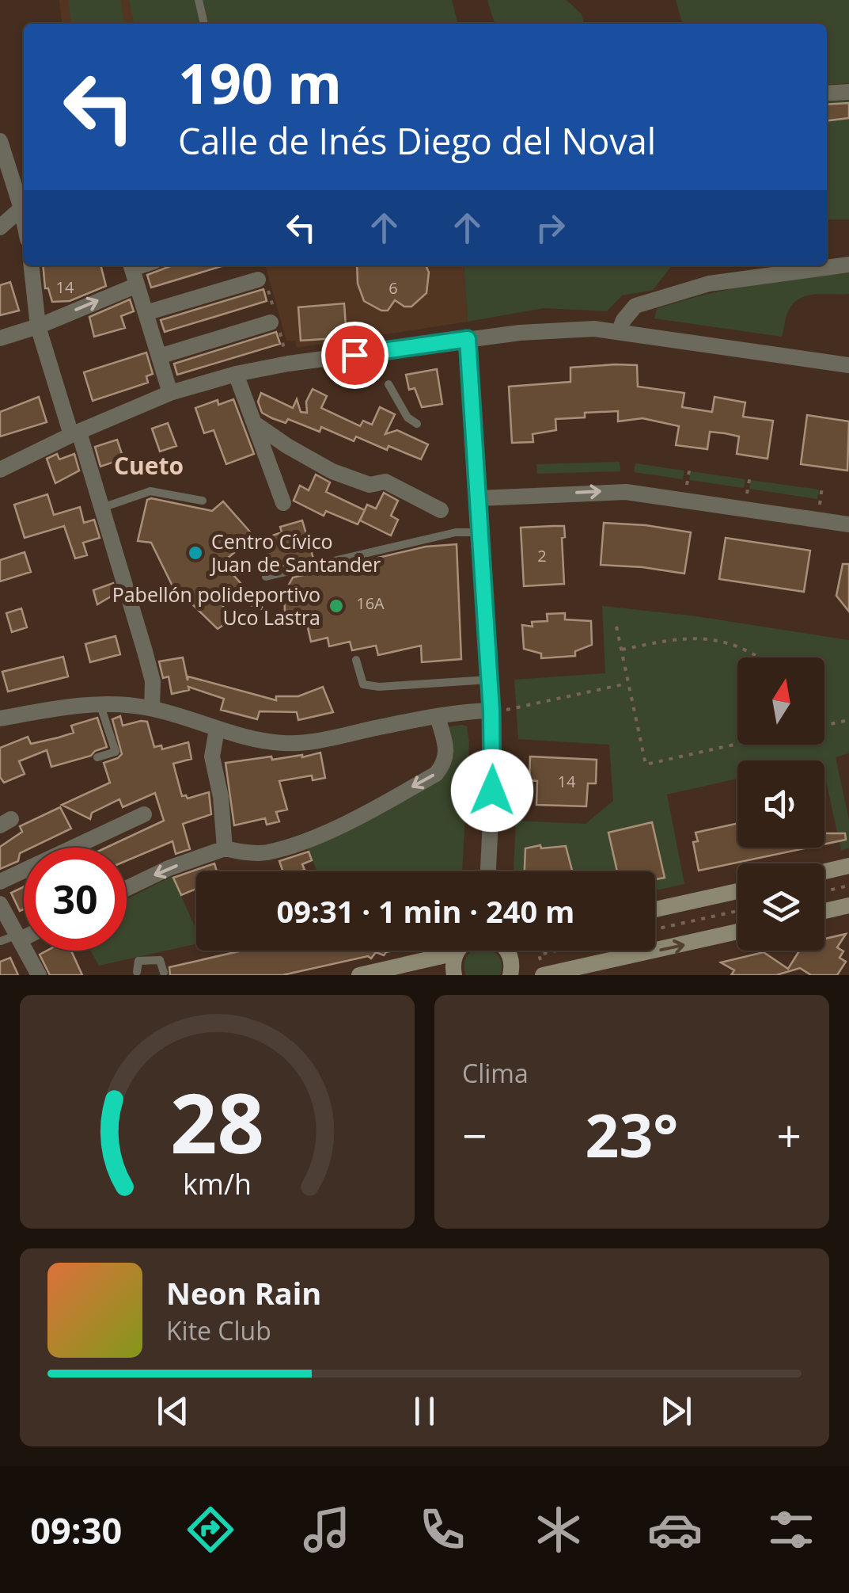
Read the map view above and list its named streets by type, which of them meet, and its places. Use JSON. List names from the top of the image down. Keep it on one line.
{"districts":["Cueto"],"places":["Centro Cívico Juan de Santander","Pabellón polideportivo Uco Lastra"],"house_numbers":["14","6","2","16A","14"],"north":"top","page":{"turn":["190 m","Calle de Inés Diego del Noval"],"limit":"30","trip":"09:31 · 1 min · 240 m","tile":"Clima","heat":["−","23°","+"],"song":["Neon Rain","Kite Club"],"tabs":"09:30","gauge":["28","km/h"]}}
